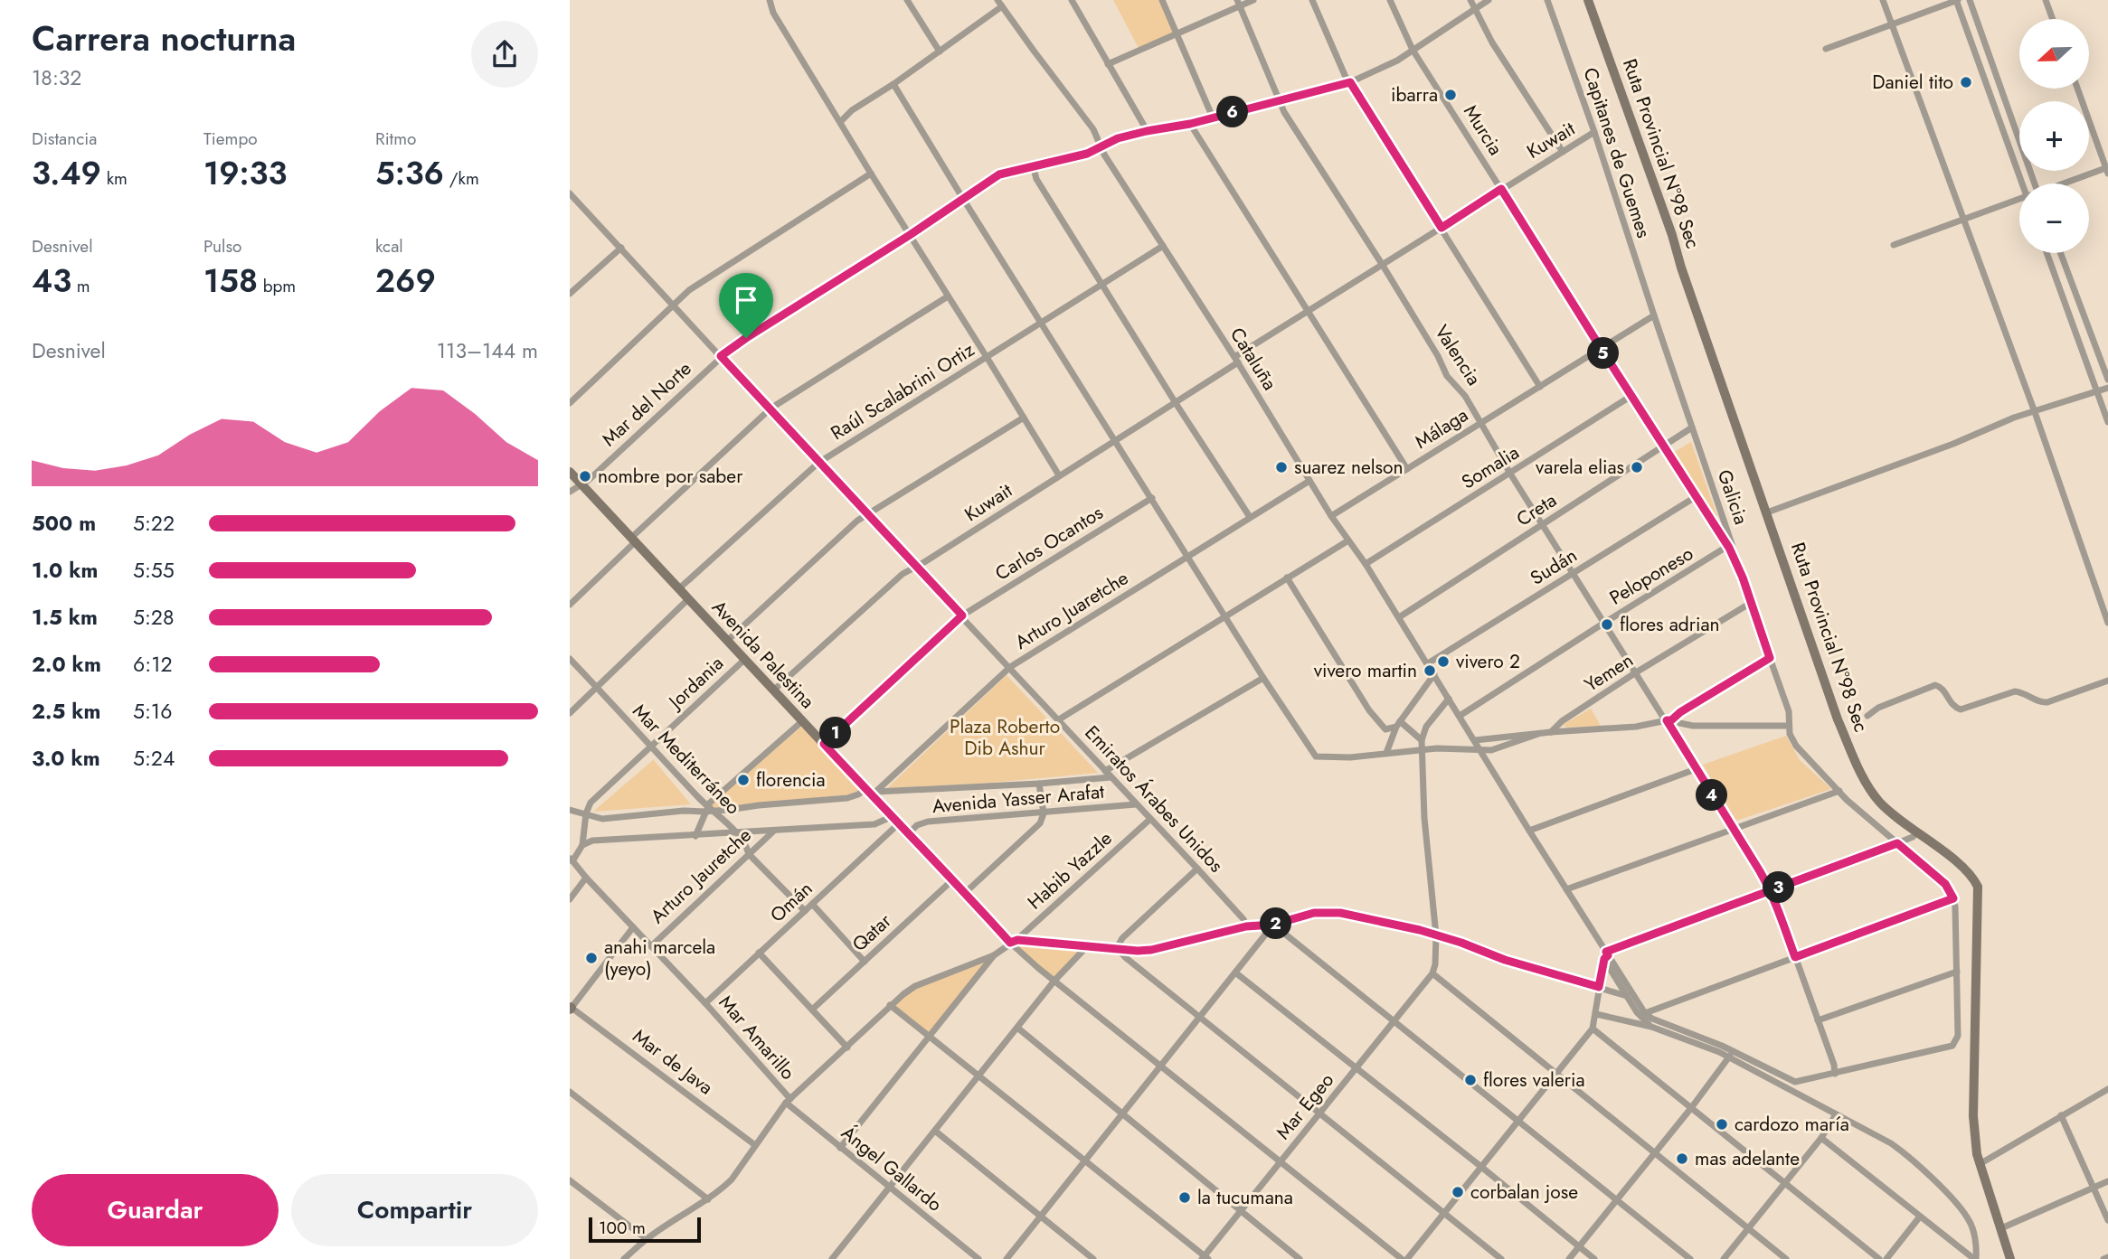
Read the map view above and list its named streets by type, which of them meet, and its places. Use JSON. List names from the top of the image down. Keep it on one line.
{"streets":{"street":["Murcia","Kuwait","Capitanes de Guemes","Ruta Provincial Nº98 Sec","Valencia","Cataluña","Raúl Scalabrini Ortiz","Mar del Norte","Málaga","Somalia","Galicia","Creta","Carlos Ocantos","Sudán","Peloponeso","Arturo Juaretche","Avenida Palestina","Yemen","Jordania","Mar Mediterráneo","Avenida Yasser Arafat","Emiratos Árabes Unidos","Habib Yazzle","Arturo Jauretche","Omán","Qatar","Mar Amarillo","Mar de Java","Mar Egeo","Ángel Gallardo"]},"crossings":[["Murcia","Kuwait"],["Murcia","Mar del Norte"],["Murcia","Málaga"],["Murcia","Somalia"],["Murcia","Galicia"],["Murcia","Creta"],["Murcia","Sudán"],["Murcia","Peloponeso"],["Kuwait","Capitanes de Guemes"],["Kuwait","Valencia"],["Kuwait","Cataluña"],["Kuwait","Avenida Palestina"],["Kuwait","Emiratos Árabes Unidos"],["Capitanes de Guemes","Málaga"],["Capitanes de Guemes","Galicia"],["Valencia","Mar del Norte"],["Valencia","Málaga"],["Valencia","Somalia"],["Valencia","Creta"],["Valencia","Sudán"],["Valencia","Peloponeso"],["Valencia","Yemen"],["Cataluña","Raúl Scalabrini Ortiz"],["Cataluña","Mar del Norte"],["Cataluña","Málaga"],["Cataluña","Somalia"],["Cataluña","Creta"],["Cataluña","Sudán"],["Cataluña","Peloponeso"],["Cataluña","Arturo Juaretche"],["Raúl Scalabrini Ortiz","Avenida Palestina"],["Raúl Scalabrini Ortiz","Emiratos Árabes Unidos"],["Mar del Norte","Avenida Palestina"],["Mar del Norte","Emiratos Árabes Unidos"],["Málaga","Galicia"],["Galicia","Creta"],["Galicia","Peloponeso"],["Galicia","Yemen"],["Carlos Ocantos","Avenida Palestina"],["Carlos Ocantos","Emiratos Árabes Unidos"],["Arturo Juaretche","Avenida Palestina"],["Arturo Juaretche","Avenida Yasser Arafat"],["Arturo Juaretche","Emiratos Árabes Unidos"],["Avenida Palestina","Jordania"],["Avenida Palestina","Avenida Yasser Arafat"],["Avenida Palestina","Habib Yazzle"],["Avenida Palestina","Omán"],["Avenida Palestina","Qatar"],["Avenida Palestina","Mar Egeo"],["Jordania","Mar Mediterráneo"],["Jordania","Avenida Yasser Arafat"],["Jordania","Emiratos Árabes Unidos"],["Mar Mediterráneo","Avenida Yasser Arafat"],["Mar Mediterráneo","Arturo Jauretche"],["Mar Mediterráneo","Omán"],["Avenida Yasser Arafat","Emiratos Árabes Unidos"],["Emiratos Árabes Unidos","Habib Yazzle"],["Arturo Jauretche","Mar Amarillo"],["Arturo Jauretche","Mar de Java"],["Omán","Mar Amarillo"],["Mar Amarillo","Ángel Gallardo"]],"parks":["Plaza Roberto Dib Ashur"],"places":["Daniel tito","ibarra","suarez nelson","varela elias","nombre por saber","flores adrian","vivero 2","vivero martin","florencia","anahi marcela (yeyo)","flores valeria","cardozo maría","mas adelante","corbalan jose","la tucumana"],"scale_bar":"100 m","north":"left","page":{"heading":["Carrera nocturna","18:32"],"map_buttons":["+","−"],"pins":["6","5","1","4","3","2"],"stats":[["Distancia","3.49 km"],["Tiempo","19:33"],["Ritmo","5:36 /km"],["Desnivel","43 m"],["Pulso","158 bpm"],["kcal","269"]],"chart":["Desnivel","113–144 m"],"list":[{"name":"500 m","note":"5:22"},{"name":"1.0 km","note":"5:55"},{"name":"1.5 km","note":"5:28"},{"name":"2.0 km","note":"6:12"},{"name":"2.5 km","note":"5:16"},{"name":"3.0 km","note":"5:24"}],"buttons":["Guardar","Compartir"],"scale":"100 m"}}
